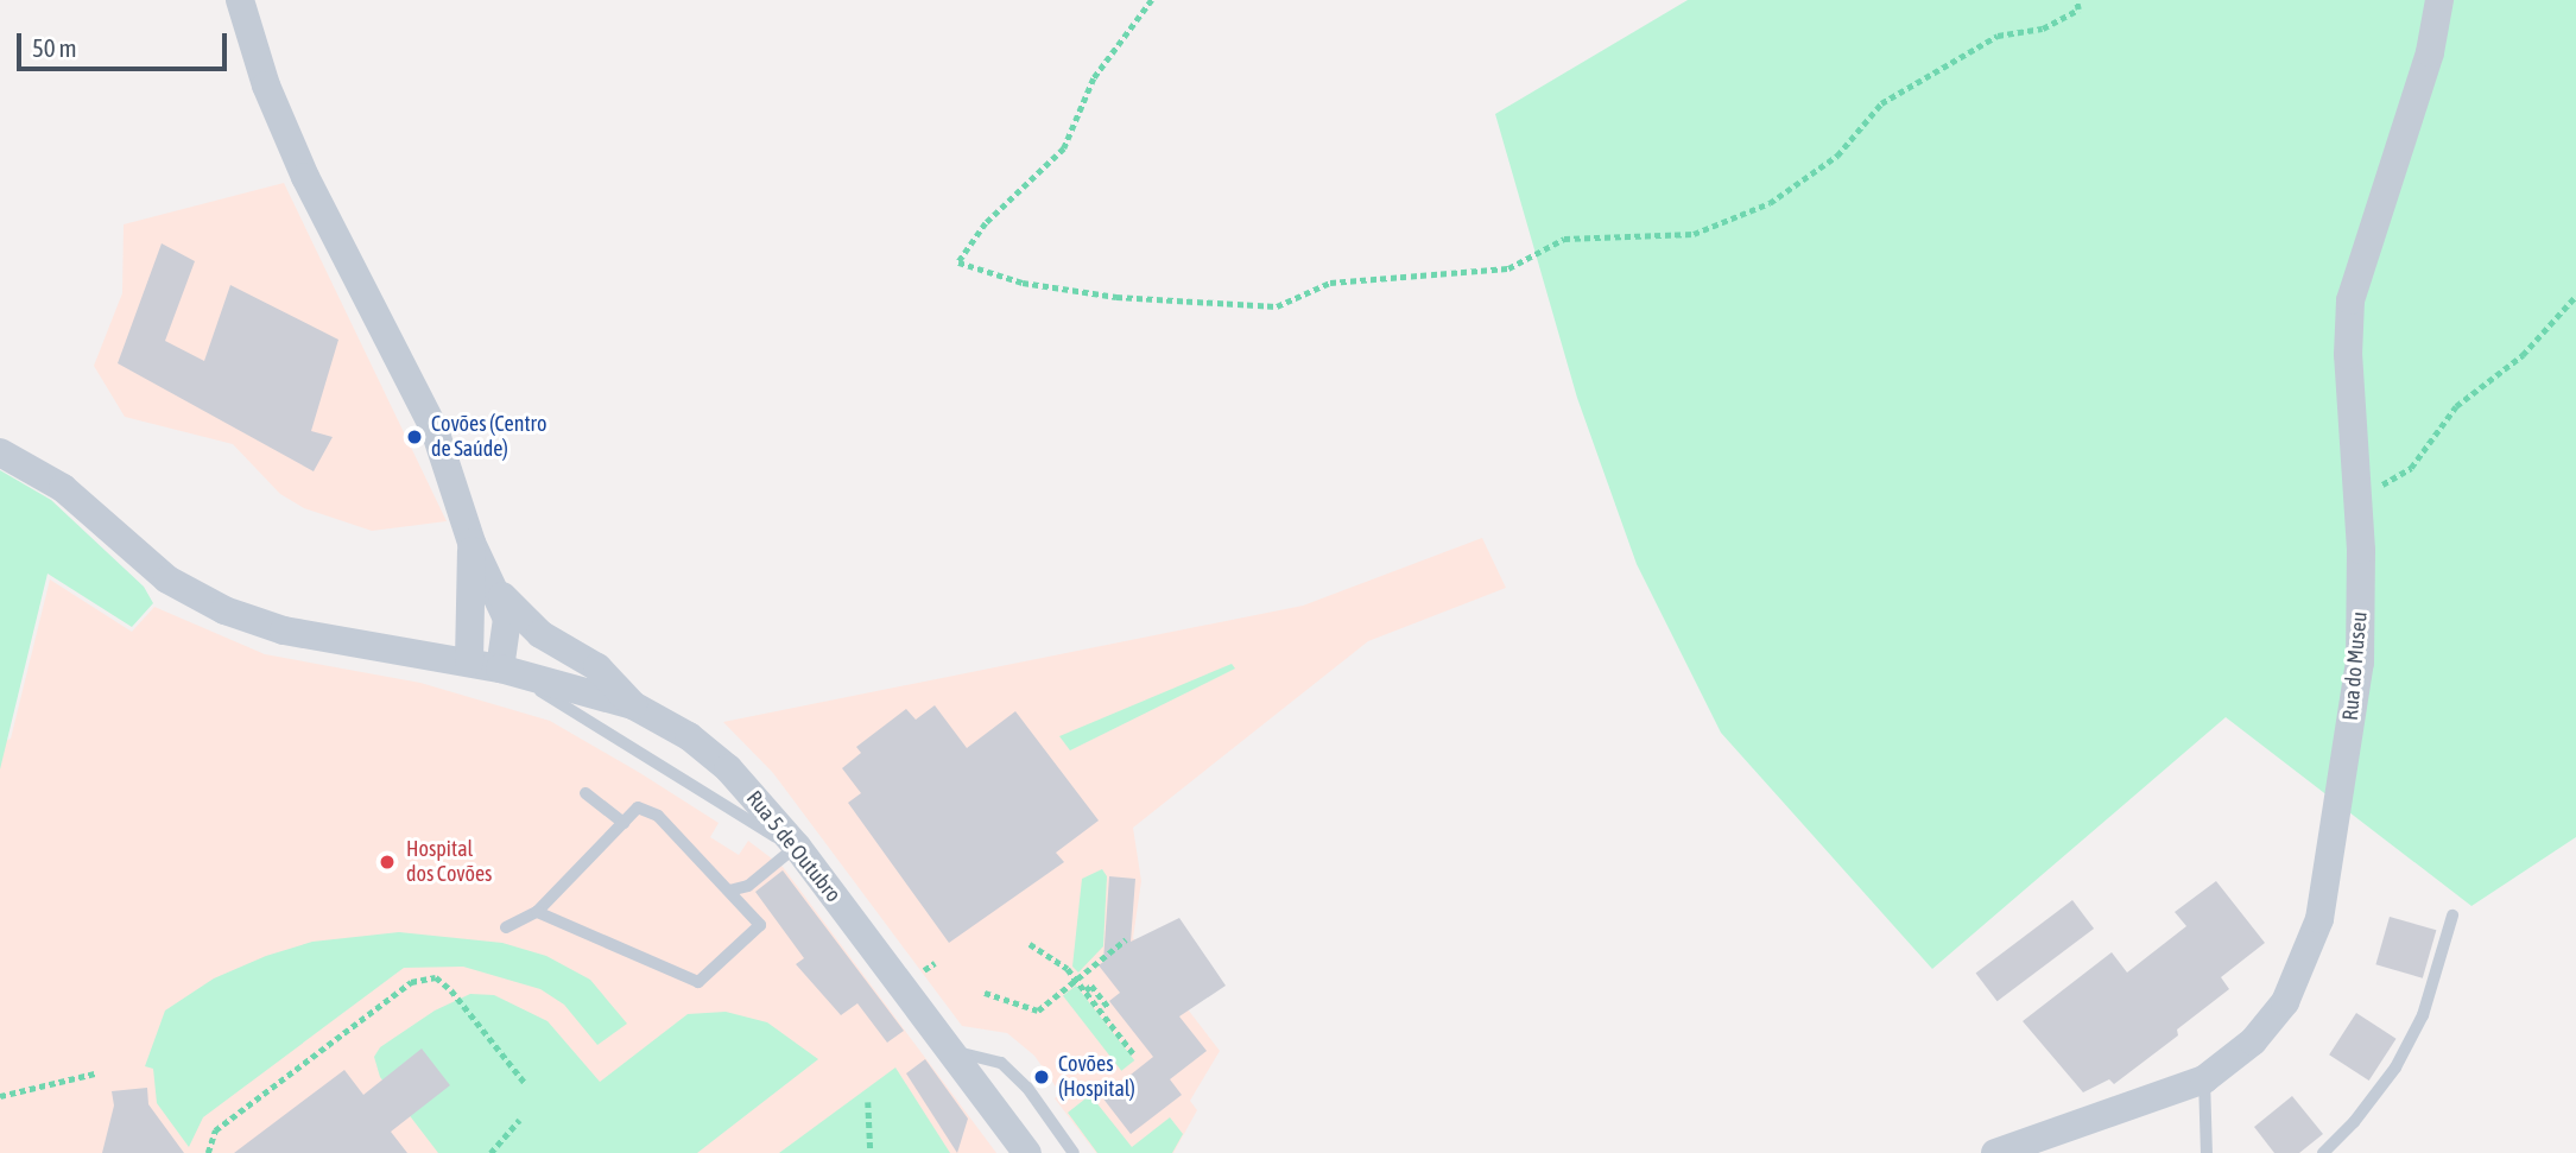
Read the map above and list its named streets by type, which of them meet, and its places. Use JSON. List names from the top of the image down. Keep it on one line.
{"streets":{"street":["Rua do Museu","Rua 5 de Outubro"]},"places":["Covões (Centro de Saúde)","Hospital dos Covões","Covões (Hospital)"],"scale_bar":"50 m"}
